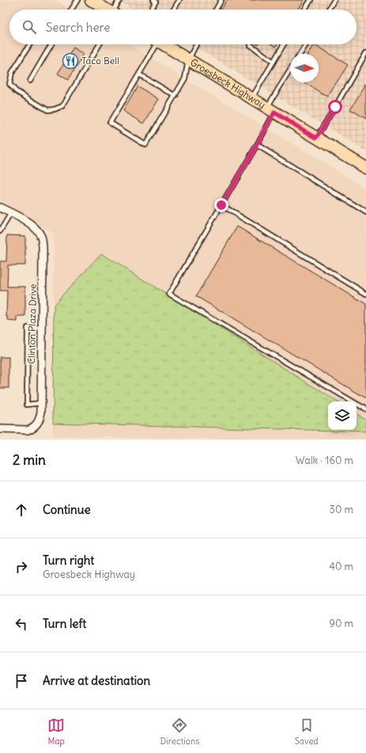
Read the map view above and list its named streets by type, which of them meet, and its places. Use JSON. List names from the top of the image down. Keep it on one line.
{"streets":{"main road":["Groesbeck Highway"],"street":["Clinton Plaza Drive"]},"places":{"restaurant":["Taco Bell"]},"north":"right","page":{"search":"Search here","heading":["2 min","Walk · 160 m"],"list":[["Continue","30 m"],["Turn right","Groesbeck Highway","40 m"],["Turn left","90 m"],"Arrive at destination"],"nav":["Map","Directions","Saved"]}}
